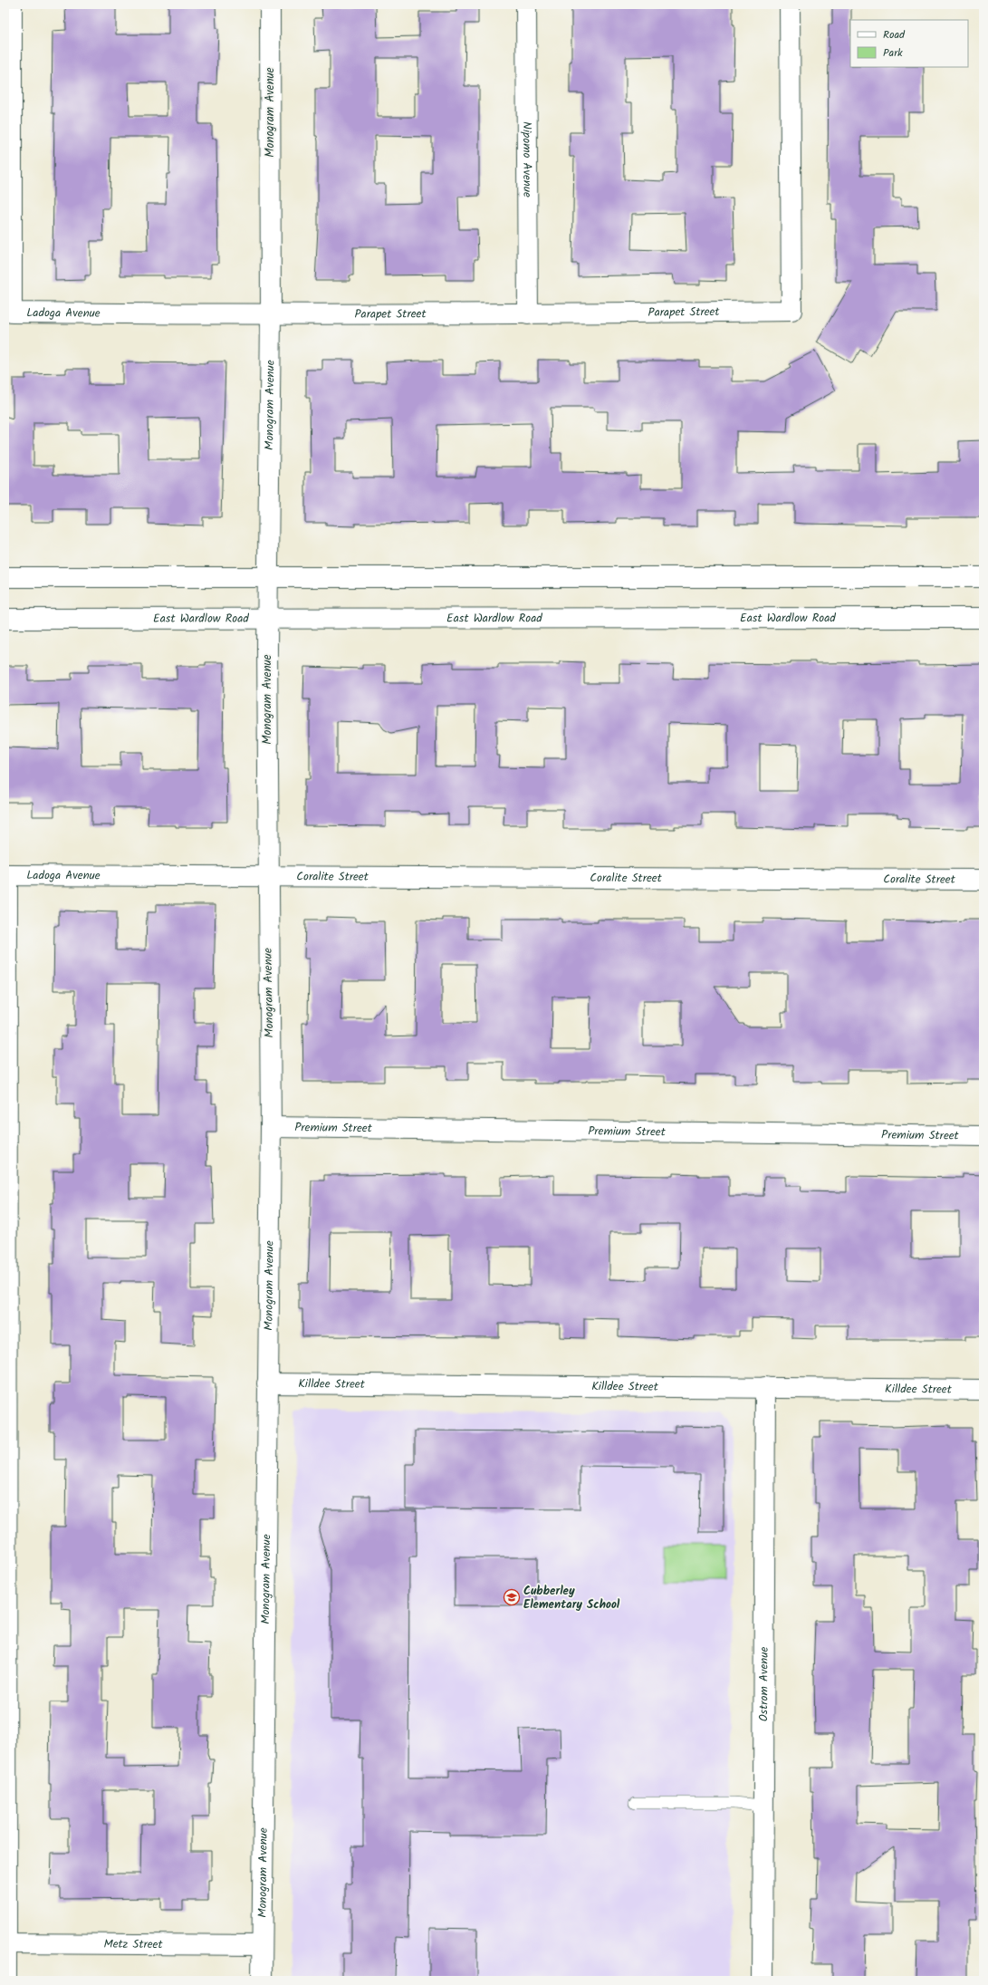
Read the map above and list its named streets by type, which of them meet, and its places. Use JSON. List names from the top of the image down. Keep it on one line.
{"streets":{"street":["Monogram Avenue","Nipomo Avenue","Parapet Street","Ladoga Avenue","East Wardlow Road","Coralite Street","Premium Street","Killdee Street","Ostrom Avenue","Metz Street"]},"crossings":[["Monogram Avenue","Parapet Street"],["Monogram Avenue","Ladoga Avenue"],["Monogram Avenue","East Wardlow Road"],["Monogram Avenue","Coralite Street"],["Monogram Avenue","Premium Street"],["Monogram Avenue","Killdee Street"],["Monogram Avenue","Metz Street"],["Nipomo Avenue","Parapet Street"],["Parapet Street","Ladoga Avenue"],["Ladoga Avenue","Coralite Street"],["Ladoga Avenue","Metz Street"],["Killdee Street","Ostrom Avenue"]],"places":{"school or university":["Cubberley Elementary School"]},"legend":["Road","Park"]}
